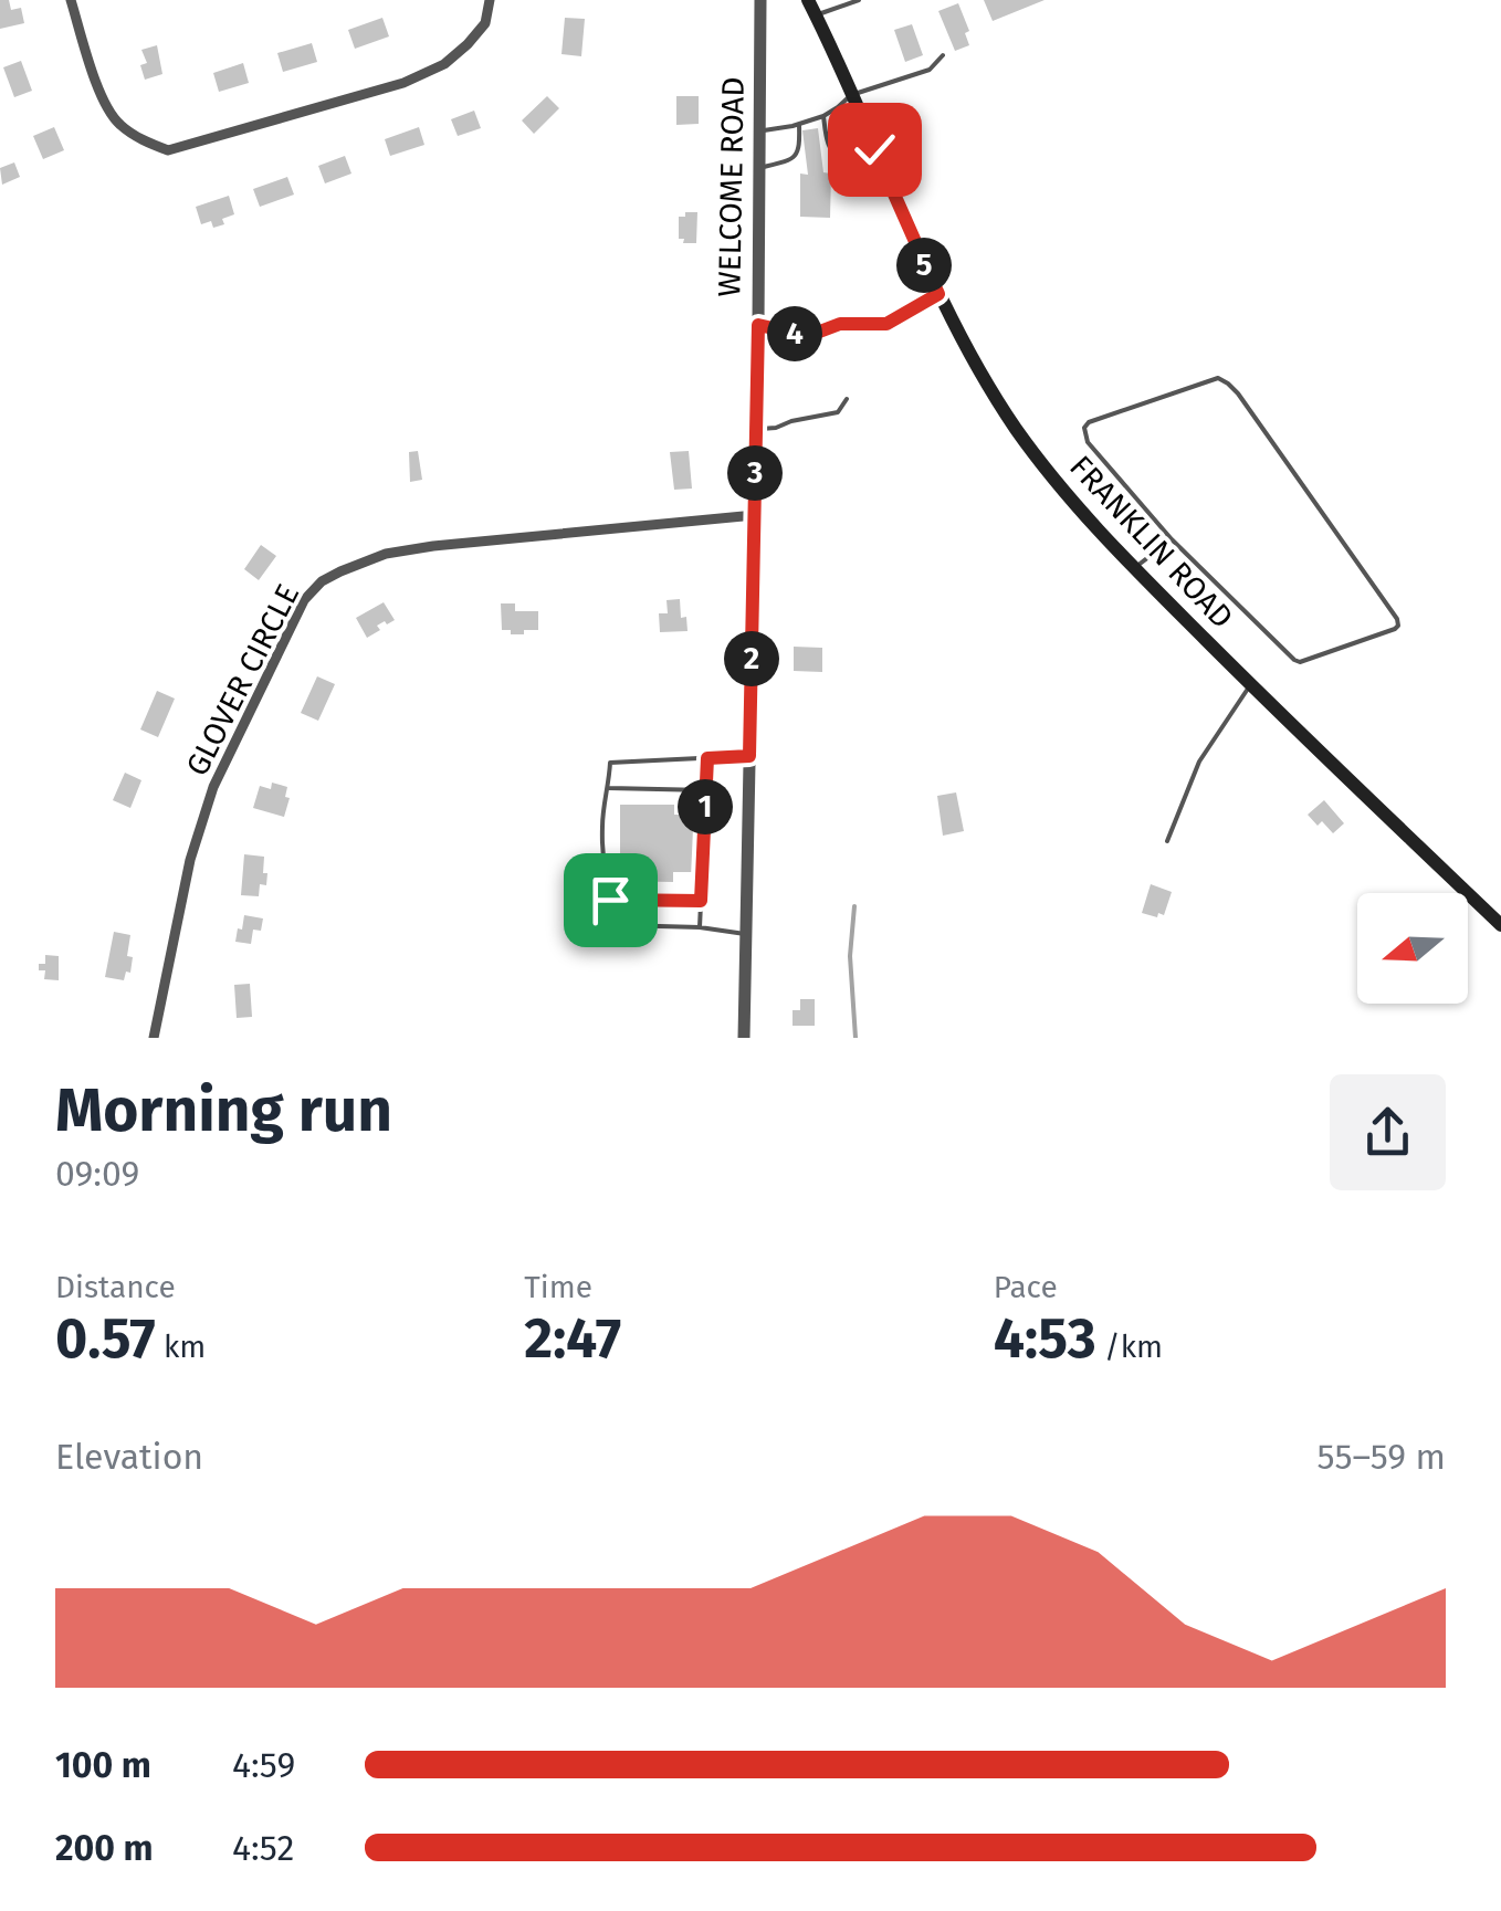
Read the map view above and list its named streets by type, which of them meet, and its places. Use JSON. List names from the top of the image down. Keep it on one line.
{"streets":{"main road":["FRANKLIN ROAD"],"street":["WELCOME ROAD","GLOVER CIRCLE"]},"crossings":[["WELCOME ROAD","GLOVER CIRCLE"]],"north":"left","page":{"pins":["5","4","3","2","1"],"heading":["Morning run","09:09"],"stats":[["Distance","0.57 km"],["Time","2:47"],["Pace","4:53 /km"]],"chart":["Elevation","55–59 m"],"list":[{"name":"100 m","note":"4:59"},{"name":"200 m","note":"4:52"}]}}
